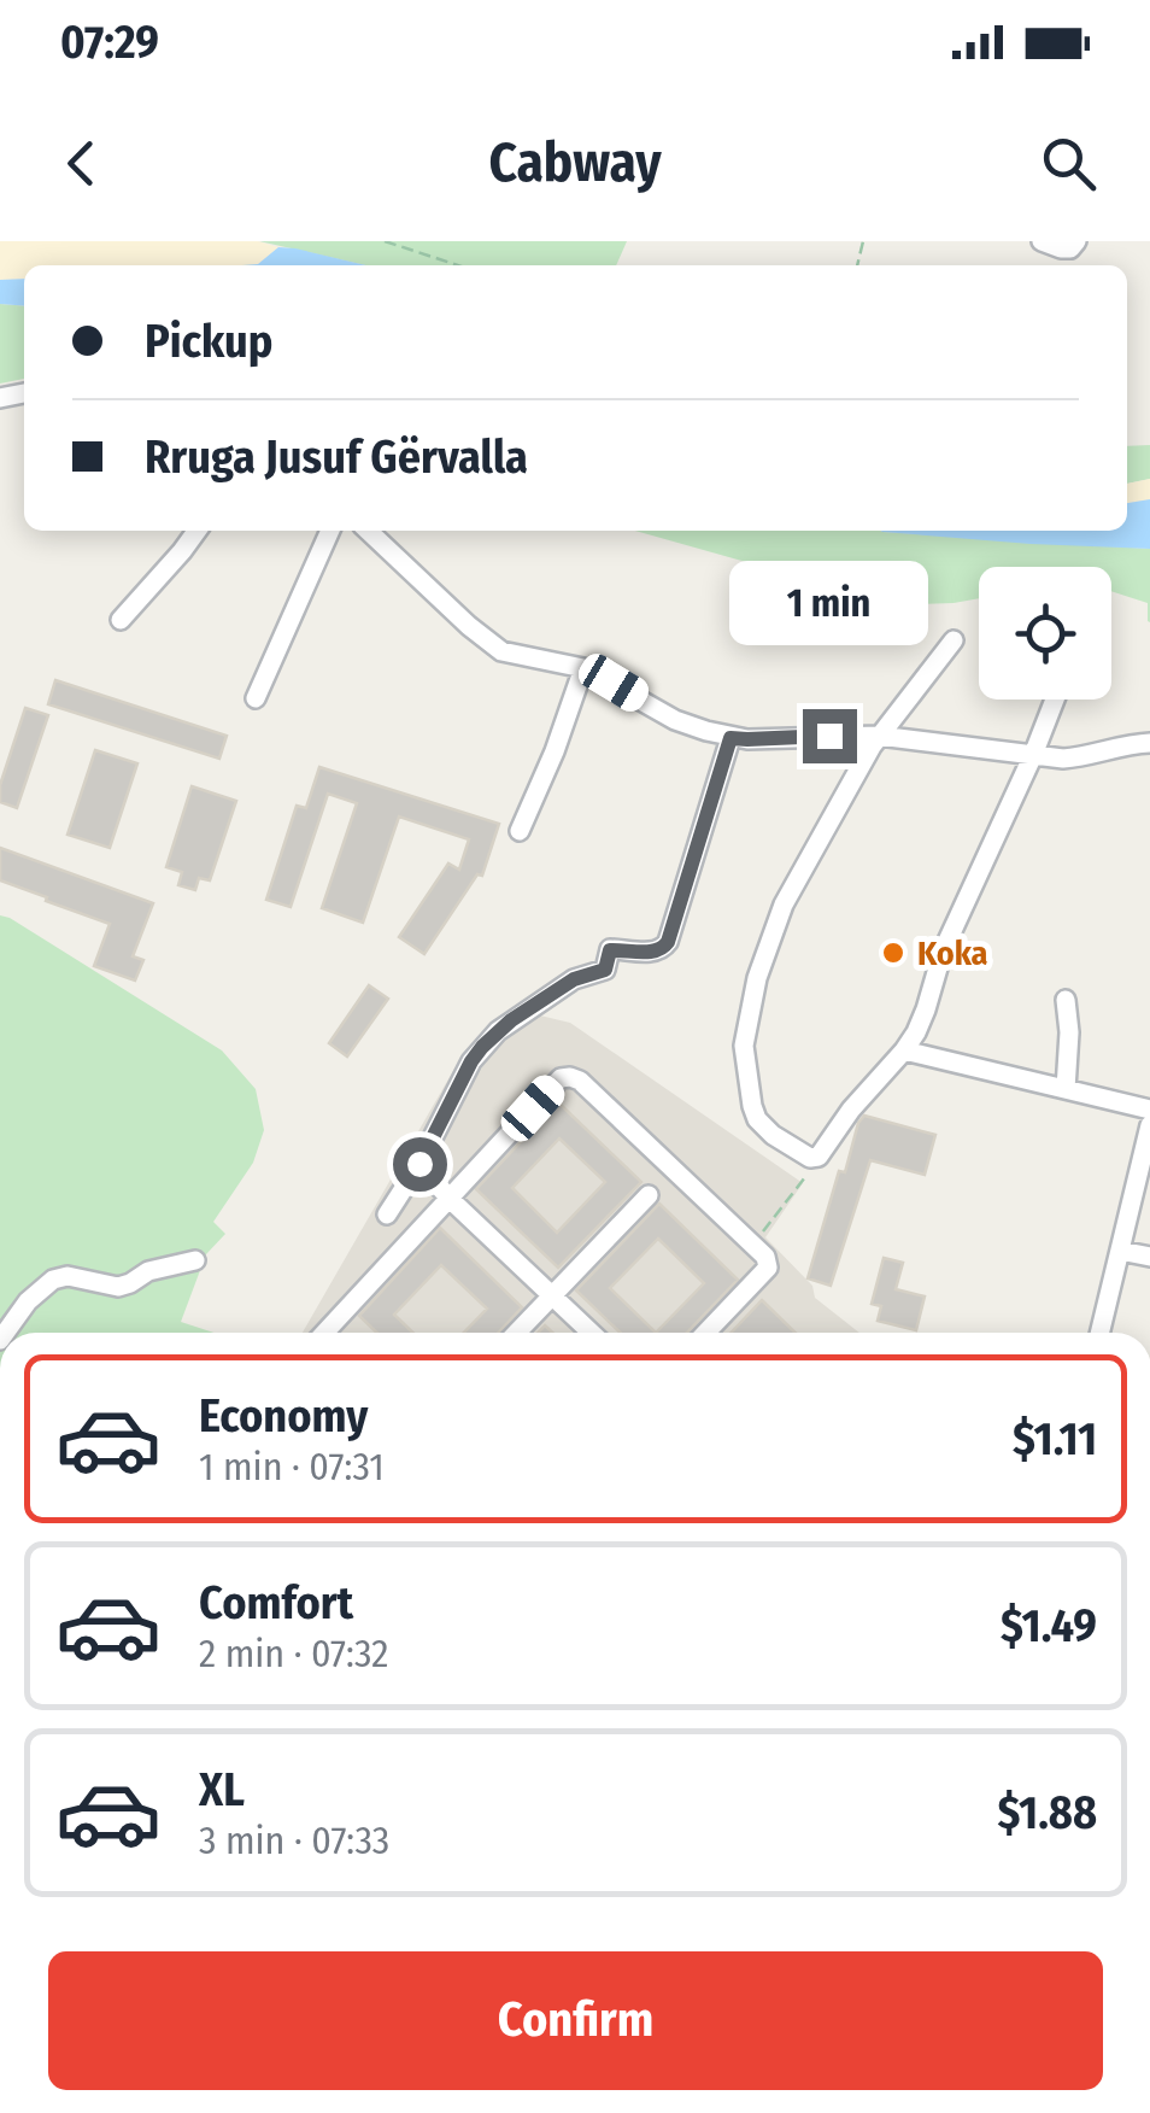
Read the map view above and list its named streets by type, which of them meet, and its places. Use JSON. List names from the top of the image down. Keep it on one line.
{"places":["Koka"],"page":{"status":"07:29","header":"Cabway","banner":["Pickup","Rruga Jusuf Gërvalla"],"bubble":"1 min","list":[{"name":"Economy","note":"1 min · 07:31","value":"$1.11"},{"name":"Comfort","note":"2 min · 07:32","value":"$1.49"},{"name":"XL","note":"3 min · 07:33","value":"$1.88"}],"buttons":"Confirm"}}
